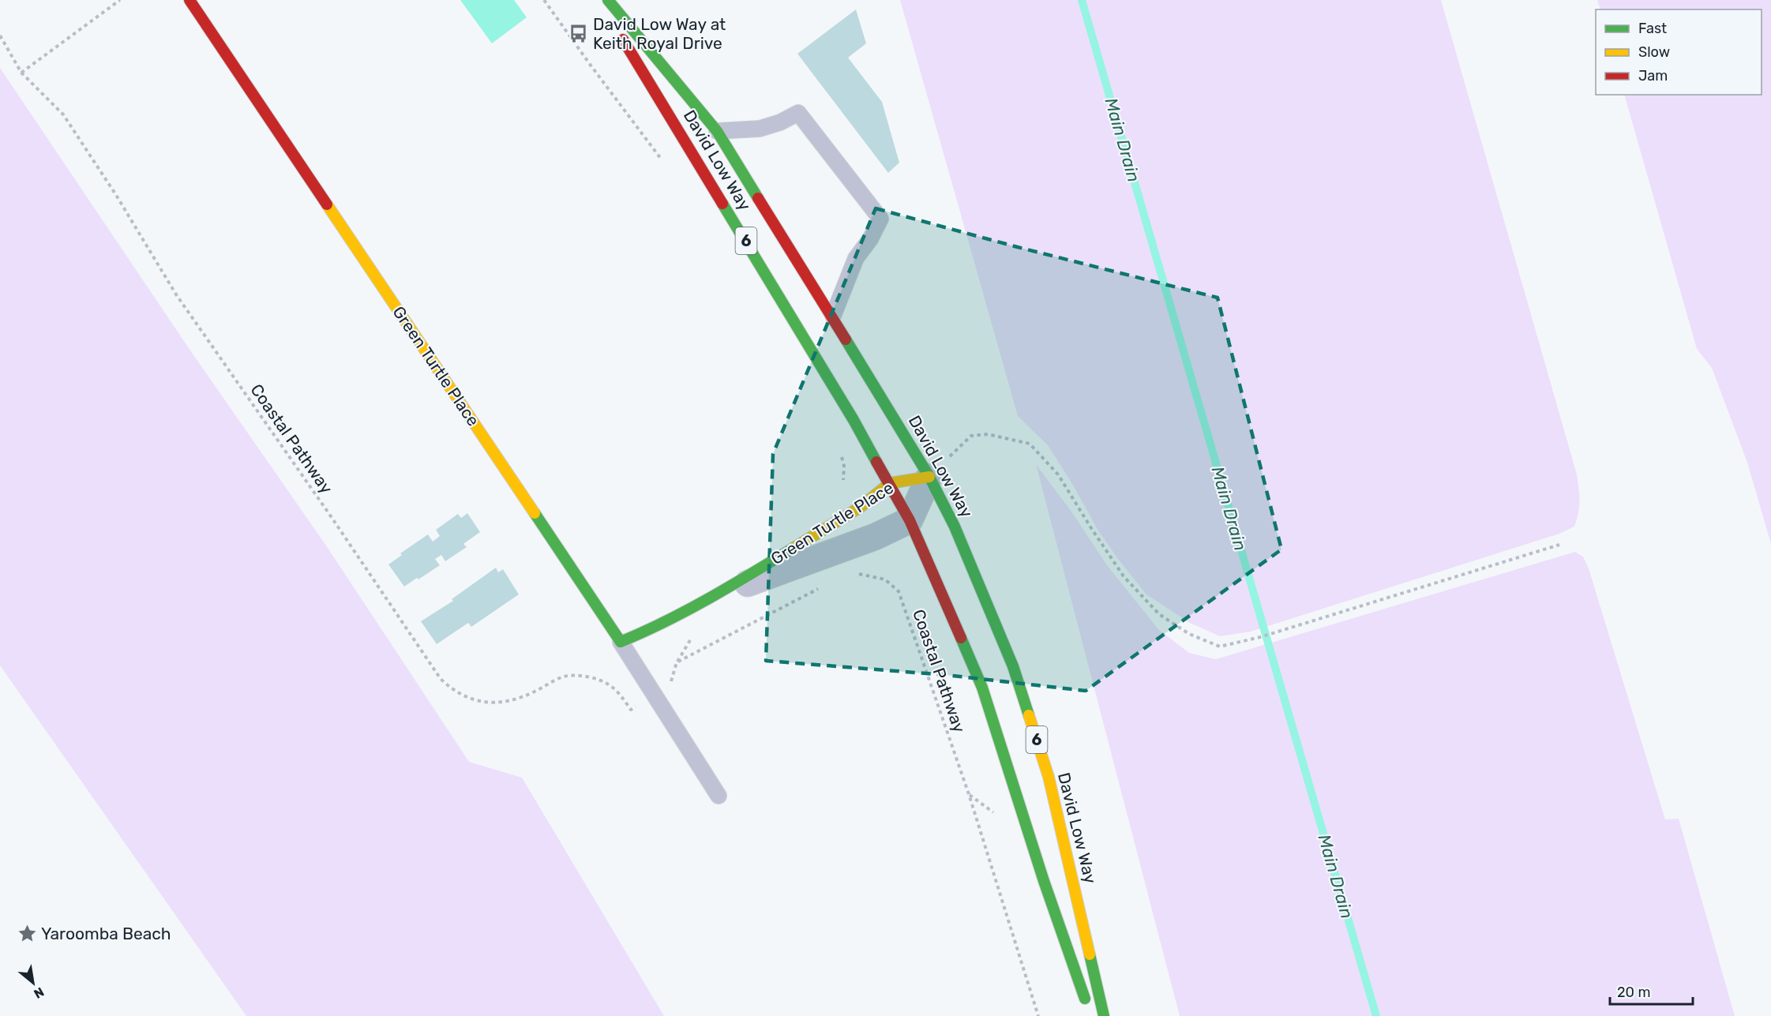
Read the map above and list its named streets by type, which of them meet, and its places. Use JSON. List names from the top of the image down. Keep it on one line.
{"streets":{"main road":["David Low Way","6","Green Turtle Place"],"path":["Coastal Pathway"]},"crossings":[["David Low Way","Green Turtle Place"]],"water":["Main Drain"],"places":{"bus stop":["David Low Way at Keith Royal Drive"],"place":["Yaroomba Beach"]},"legend":["Fast","Slow","Jam"],"scale_bar":"20 m","north":"bottom right"}
